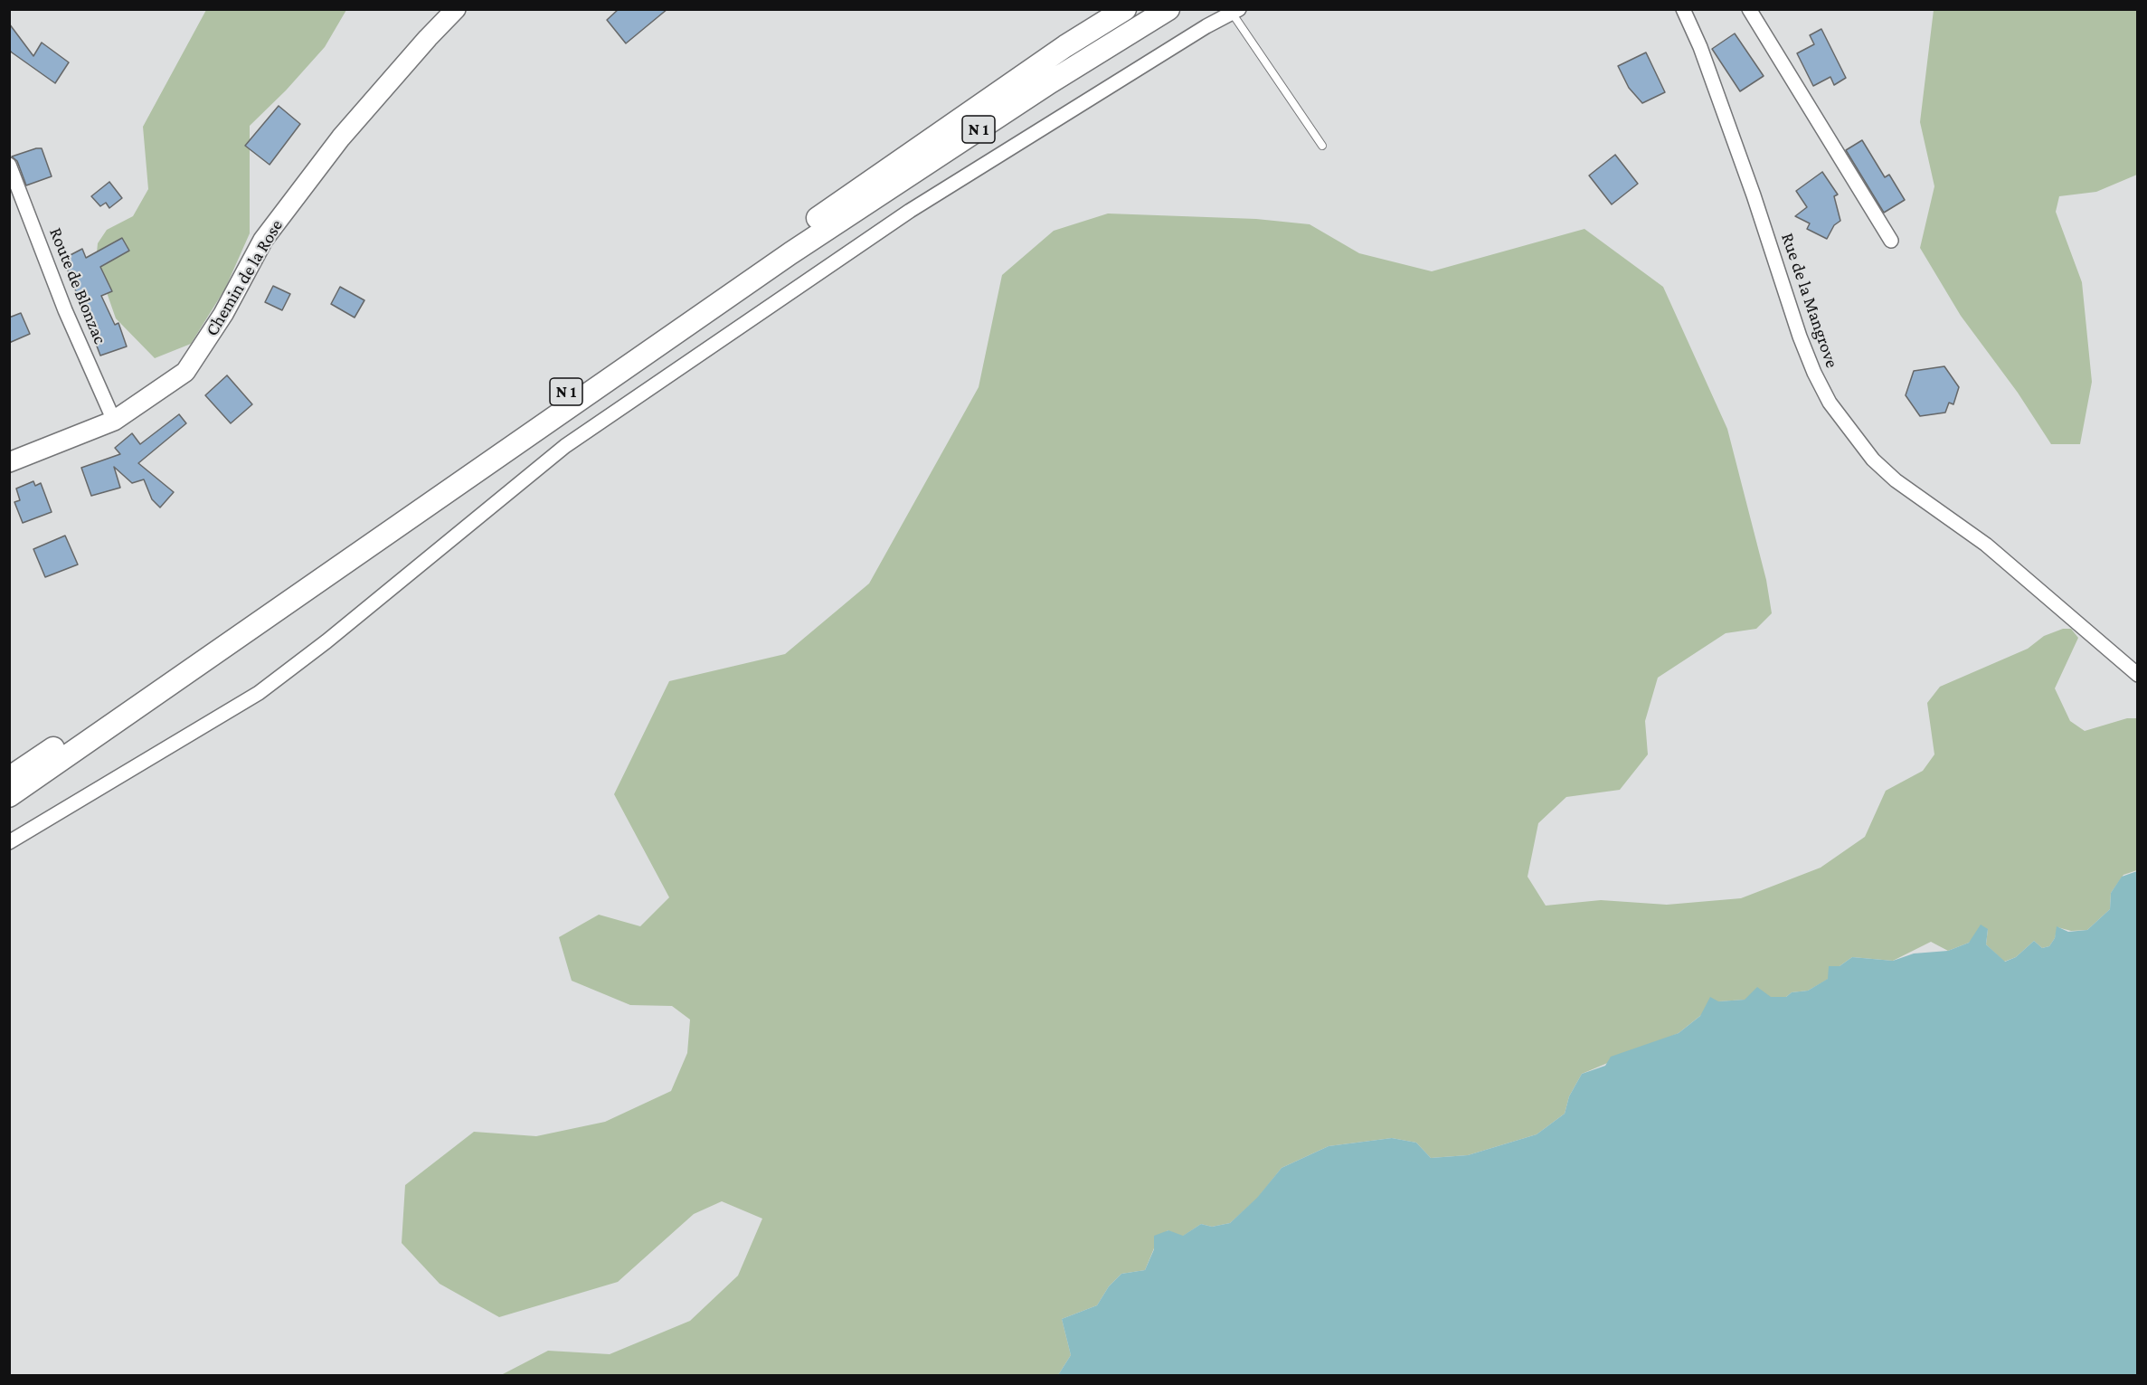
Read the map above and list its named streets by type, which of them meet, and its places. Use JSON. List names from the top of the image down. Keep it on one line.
{"streets":{"main road":["N 1","Chemin de la Rose"],"street":["Route de Blonzac","Rue de la Mangrove"]},"crossings":[["Chemin de la Rose","Route de Blonzac"]]}
